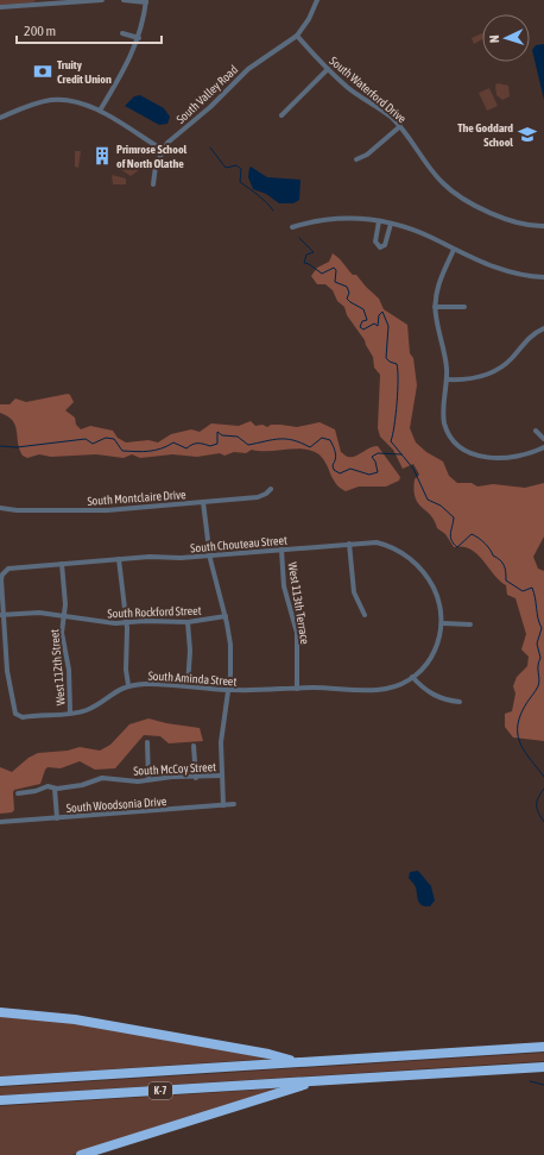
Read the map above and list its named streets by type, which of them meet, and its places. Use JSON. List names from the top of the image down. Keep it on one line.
{"streets":{"highway":["K-7"],"street":["South Waterford Drive","South Valley Road","South Montclaire Drive","South Chouteau Street","West 113th Terrace","South Rockford Street","West 112th Street","South Aminda Street","South McCoy Street","South Woodsonia Drive"]},"crossings":[["South Waterford Drive","South Valley Road"],["South Chouteau Street","West 113th Terrace"],["South Chouteau Street","South Rockford Street"],["South Chouteau Street","West 112th Street"],["South Chouteau Street","South Aminda Street"],["West 113th Terrace","South Aminda Street"],["South Rockford Street","West 112th Street"],["South Rockford Street","South Aminda Street"],["West 112th Street","South Aminda Street"]],"places":{"bank":["Truity Credit Union"],"school or university":["The Goddard School"],"building":["Primrose School of North Olathe"]},"scale_bar":"200 m","north":"left"}
